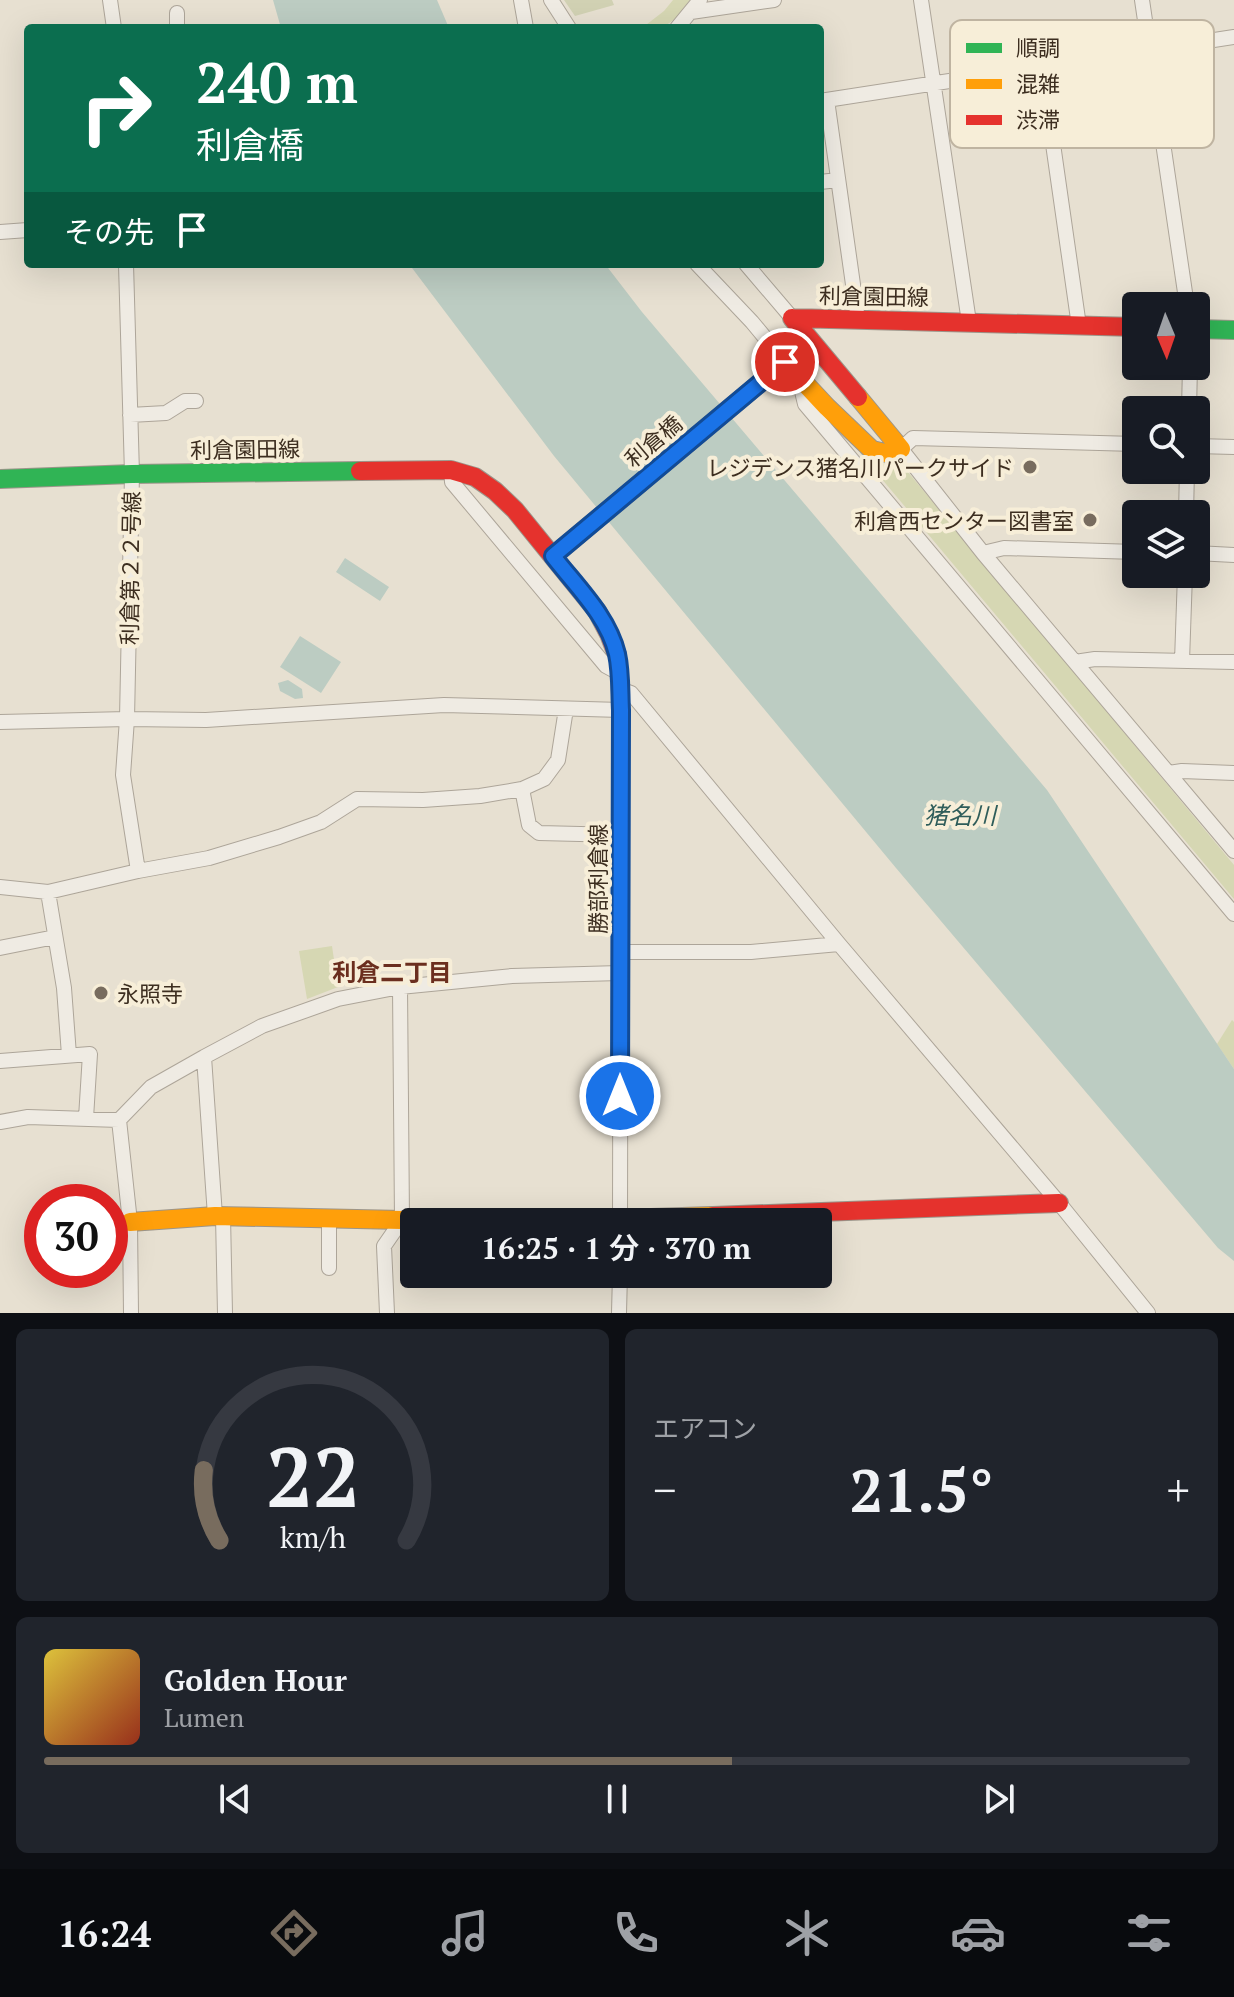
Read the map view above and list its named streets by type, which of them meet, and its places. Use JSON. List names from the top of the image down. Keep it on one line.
{"streets":{"street":["利倉園田線","利倉橋","利倉第２２号線","勝部利倉線"]},"crossings":[["利倉園田線","利倉橋"],["利倉園田線","利倉第２２号線"],["利倉園田線","勝部利倉線"],["利倉橋","勝部利倉線"]],"districts":["利倉二丁目"],"water":["猪名川"],"places":["レジデンス猪名川パークサイド","利倉西センター図書室","永照寺"],"legend":["順調","混雑","渋滞"],"north":"bottom","page":{"turn":["240 m","利倉橋"],"then":"その先","limit":"30","trip":"16:25 · 1 分 · 370 m","tile":"エアコン","heat":["−","21.5°","+"],"song":["Golden Hour","Lumen"],"tabs":"16:24","gauge":["22","km/h"]}}
